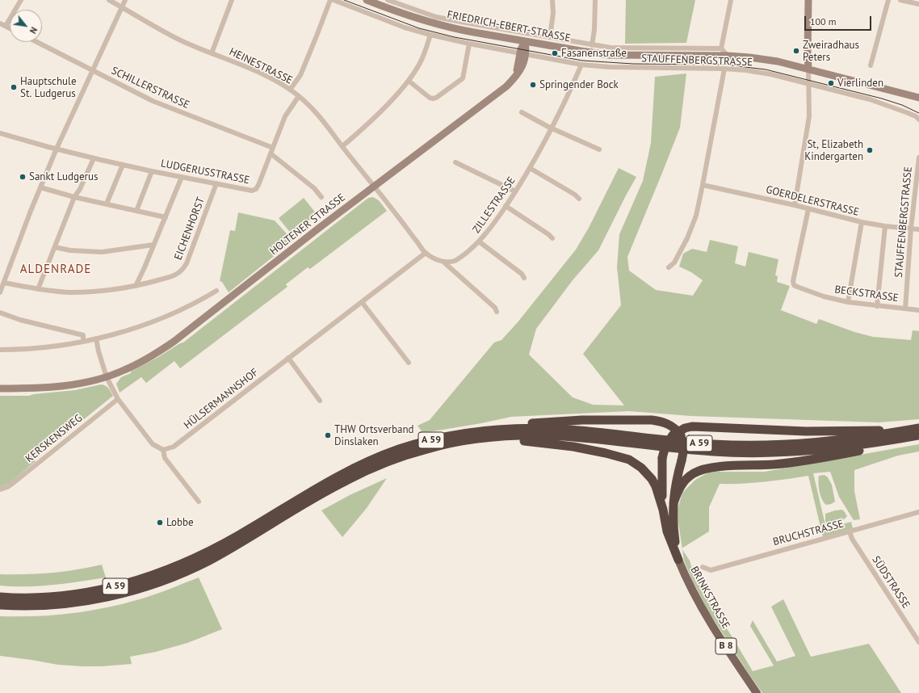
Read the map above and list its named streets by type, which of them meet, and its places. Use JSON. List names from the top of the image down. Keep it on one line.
{"streets":{"highway":["A 59"],"main road":["BRINKSTRASSE","B 8"],"street":["FRIEDRICH-EBERT-STRASSE","STAUFFENBERGSTRASSE","HEINESTRASSE","SCHILLERSTRASSE","LUDGERUSSTRASSE","GOERDELERSTRASSE","ZILLESTRASSE","HOLTENER STRASSE","EICHENHORST","BECKSTRASSE","HÜLSERMANNSHOF","KERSKENSWEG","BRUCHSTRASSE","SÜDSTRASSE"]},"crossings":[["STAUFFENBERGSTRASSE","GOERDELERSTRASSE"],["STAUFFENBERGSTRASSE","ZILLESTRASSE"],["STAUFFENBERGSTRASSE","HOLTENER STRASSE"],["STAUFFENBERGSTRASSE","BECKSTRASSE"],["HEINESTRASSE","LUDGERUSSTRASSE"],["HEINESTRASSE","HOLTENER STRASSE"],["SCHILLERSTRASSE","LUDGERUSSTRASSE"],["LUDGERUSSTRASSE","EICHENHORST"],["GOERDELERSTRASSE","BECKSTRASSE"],["BRUCHSTRASSE","SÜDSTRASSE"]],"districts":["ALDENRADE"],"places":["Zweiradhaus Peters","Fasanenstraße","Vierlinden","Springender Bock","Hauptschule St. Ludgerus","St, Elizabeth Kindergarten","Sankt Ludgerus","THW Ortsverband Dinslaken","Lobbe"],"scale_bar":"100 m","north":"bottom right"}
